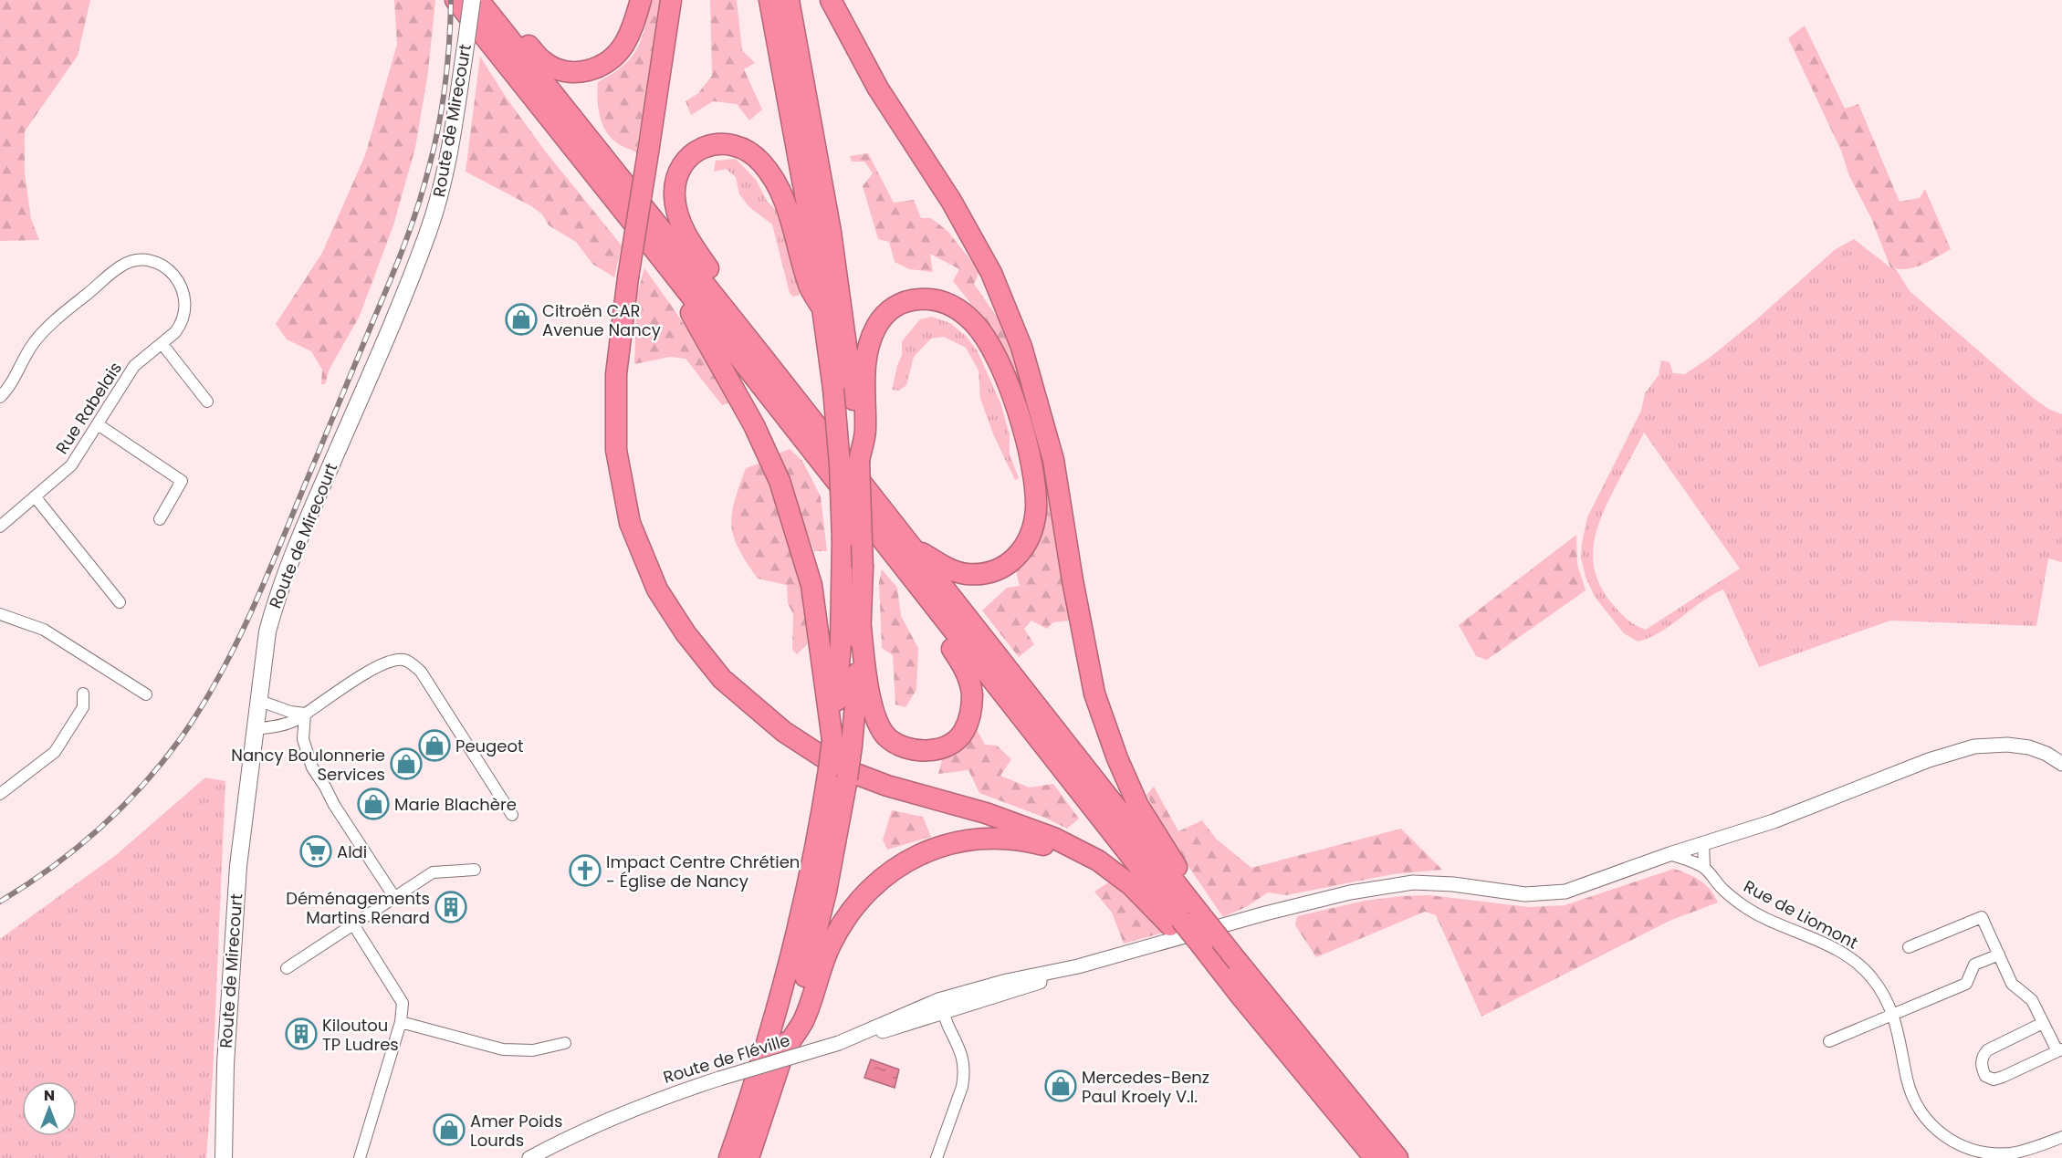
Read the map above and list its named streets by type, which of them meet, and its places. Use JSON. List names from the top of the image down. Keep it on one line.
{"streets":{"main road":["Route de Mirecourt"],"street":["Rue Rabelais","Rue de Liomont","Route de Fléville"]},"places":{"shop":["Citroën CAR Avenue Nancy","Peugeot","Nancy Boulonnerie Services","Marie Blachère","Mercedes-Benz Paul Kroely V.I.","Amer Poids Lourds"],"supermarket":["Aldi"],"church":["Impact Centre Chrétien - Église de Nancy"],"building":["Déménagements Martins Renard","Kiloutou TP Ludres"]},"north":"top"}
